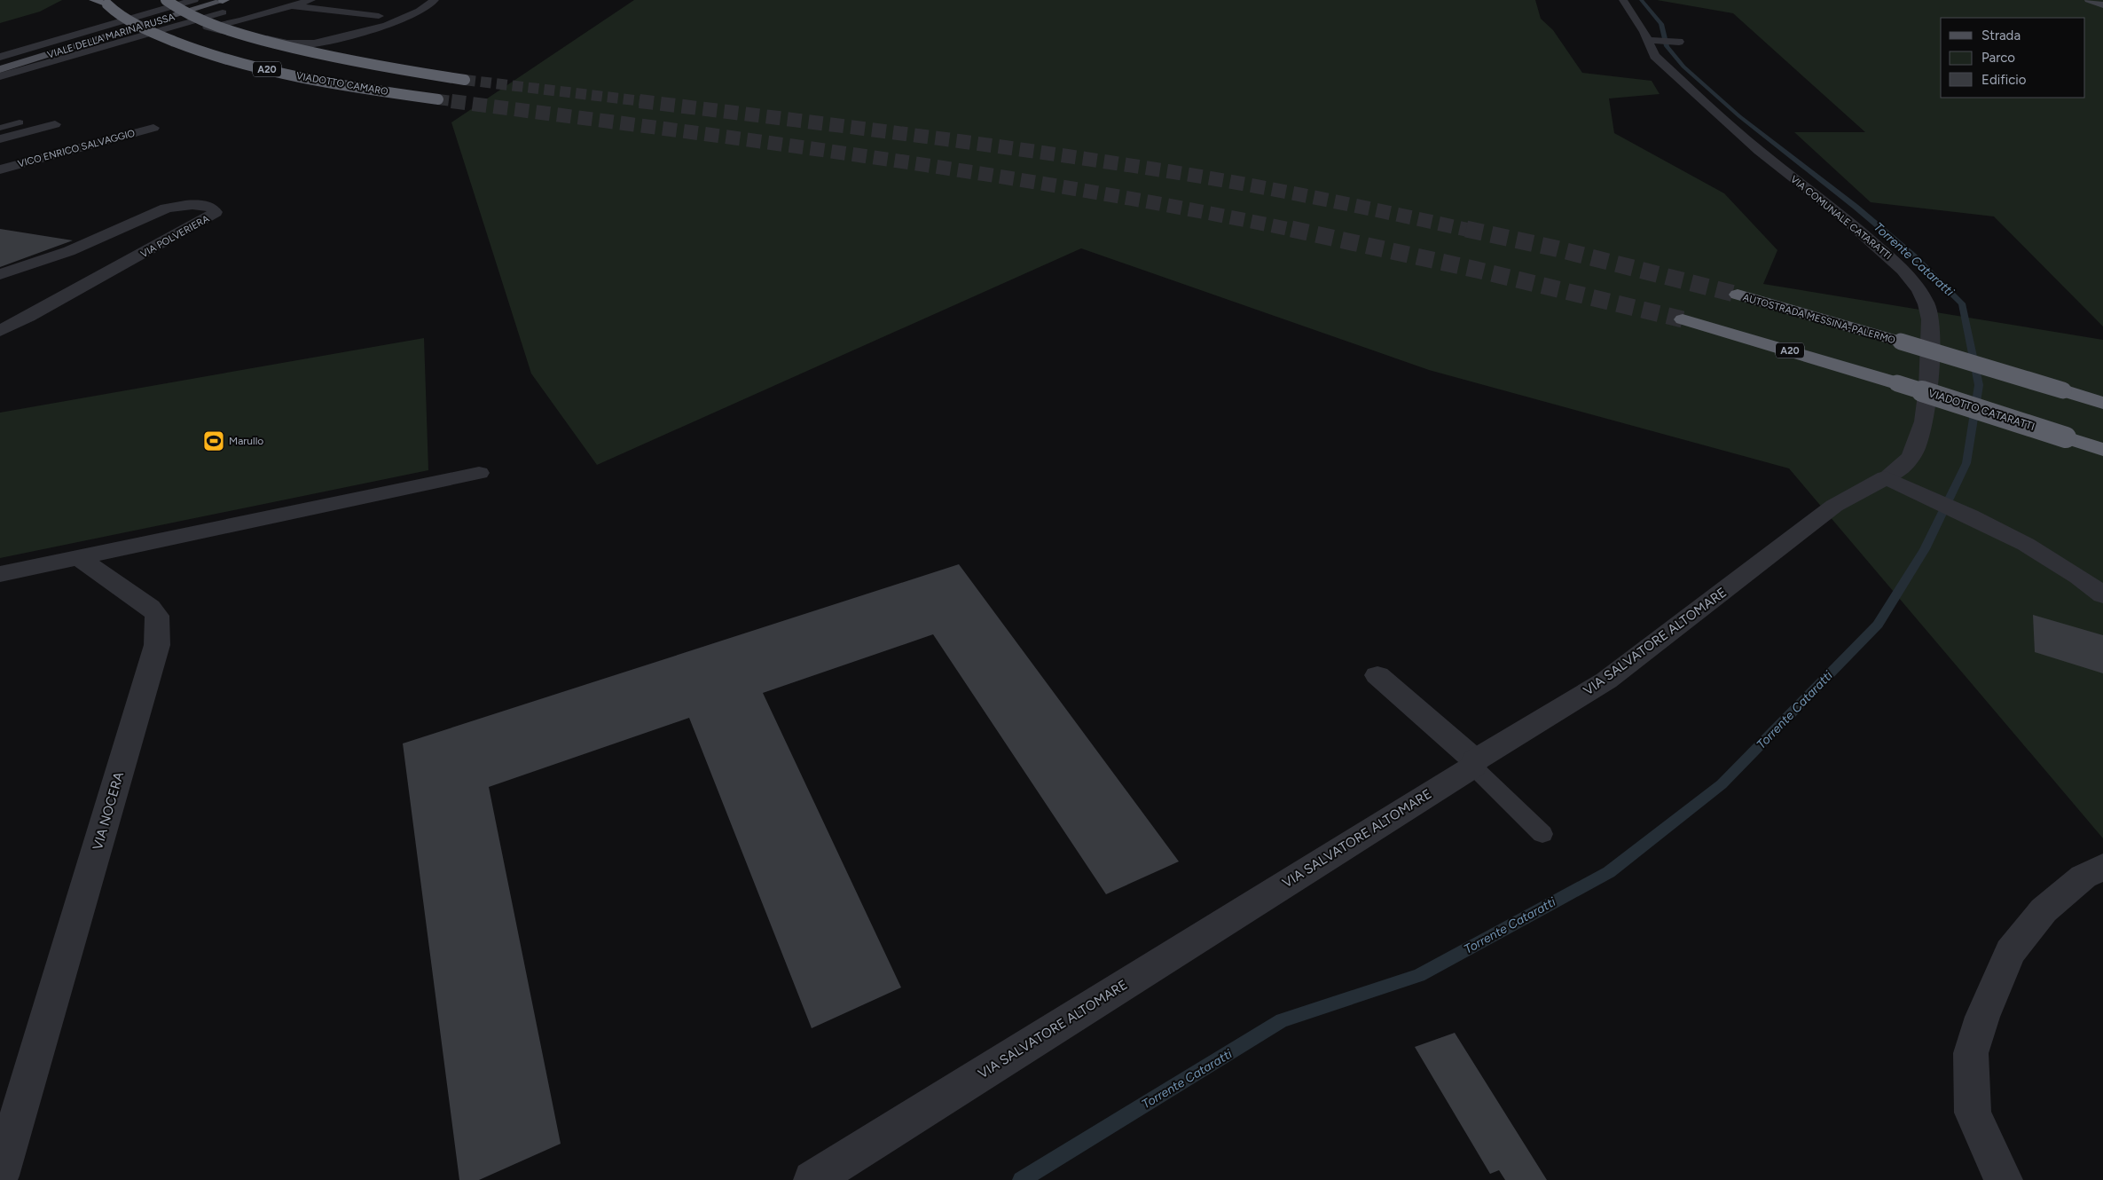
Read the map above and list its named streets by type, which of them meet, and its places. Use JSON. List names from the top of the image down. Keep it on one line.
{"streets":{"highway":["A20","VIADOTTO CAMARO","AUTOSTRADA MESSINA-PALERMO","VIADOTTO CATARATTI"],"main road":["VIALE DELLA MARINA RUSSA"],"street":["VICO ENRICO SALVAGGIO","VIA COMUNALE CATARATTI","VIA POLVERIERA","VIA SALVATORE ALTOMARE","VIA NOCERA"]},"crossings":[["VIA COMUNALE CATARATTI","VIA SALVATORE ALTOMARE"]],"water":["Torrente Cataratti"],"places":{"sports":["Marullo"]},"legend":["Strada","Parco","Edificio"]}
